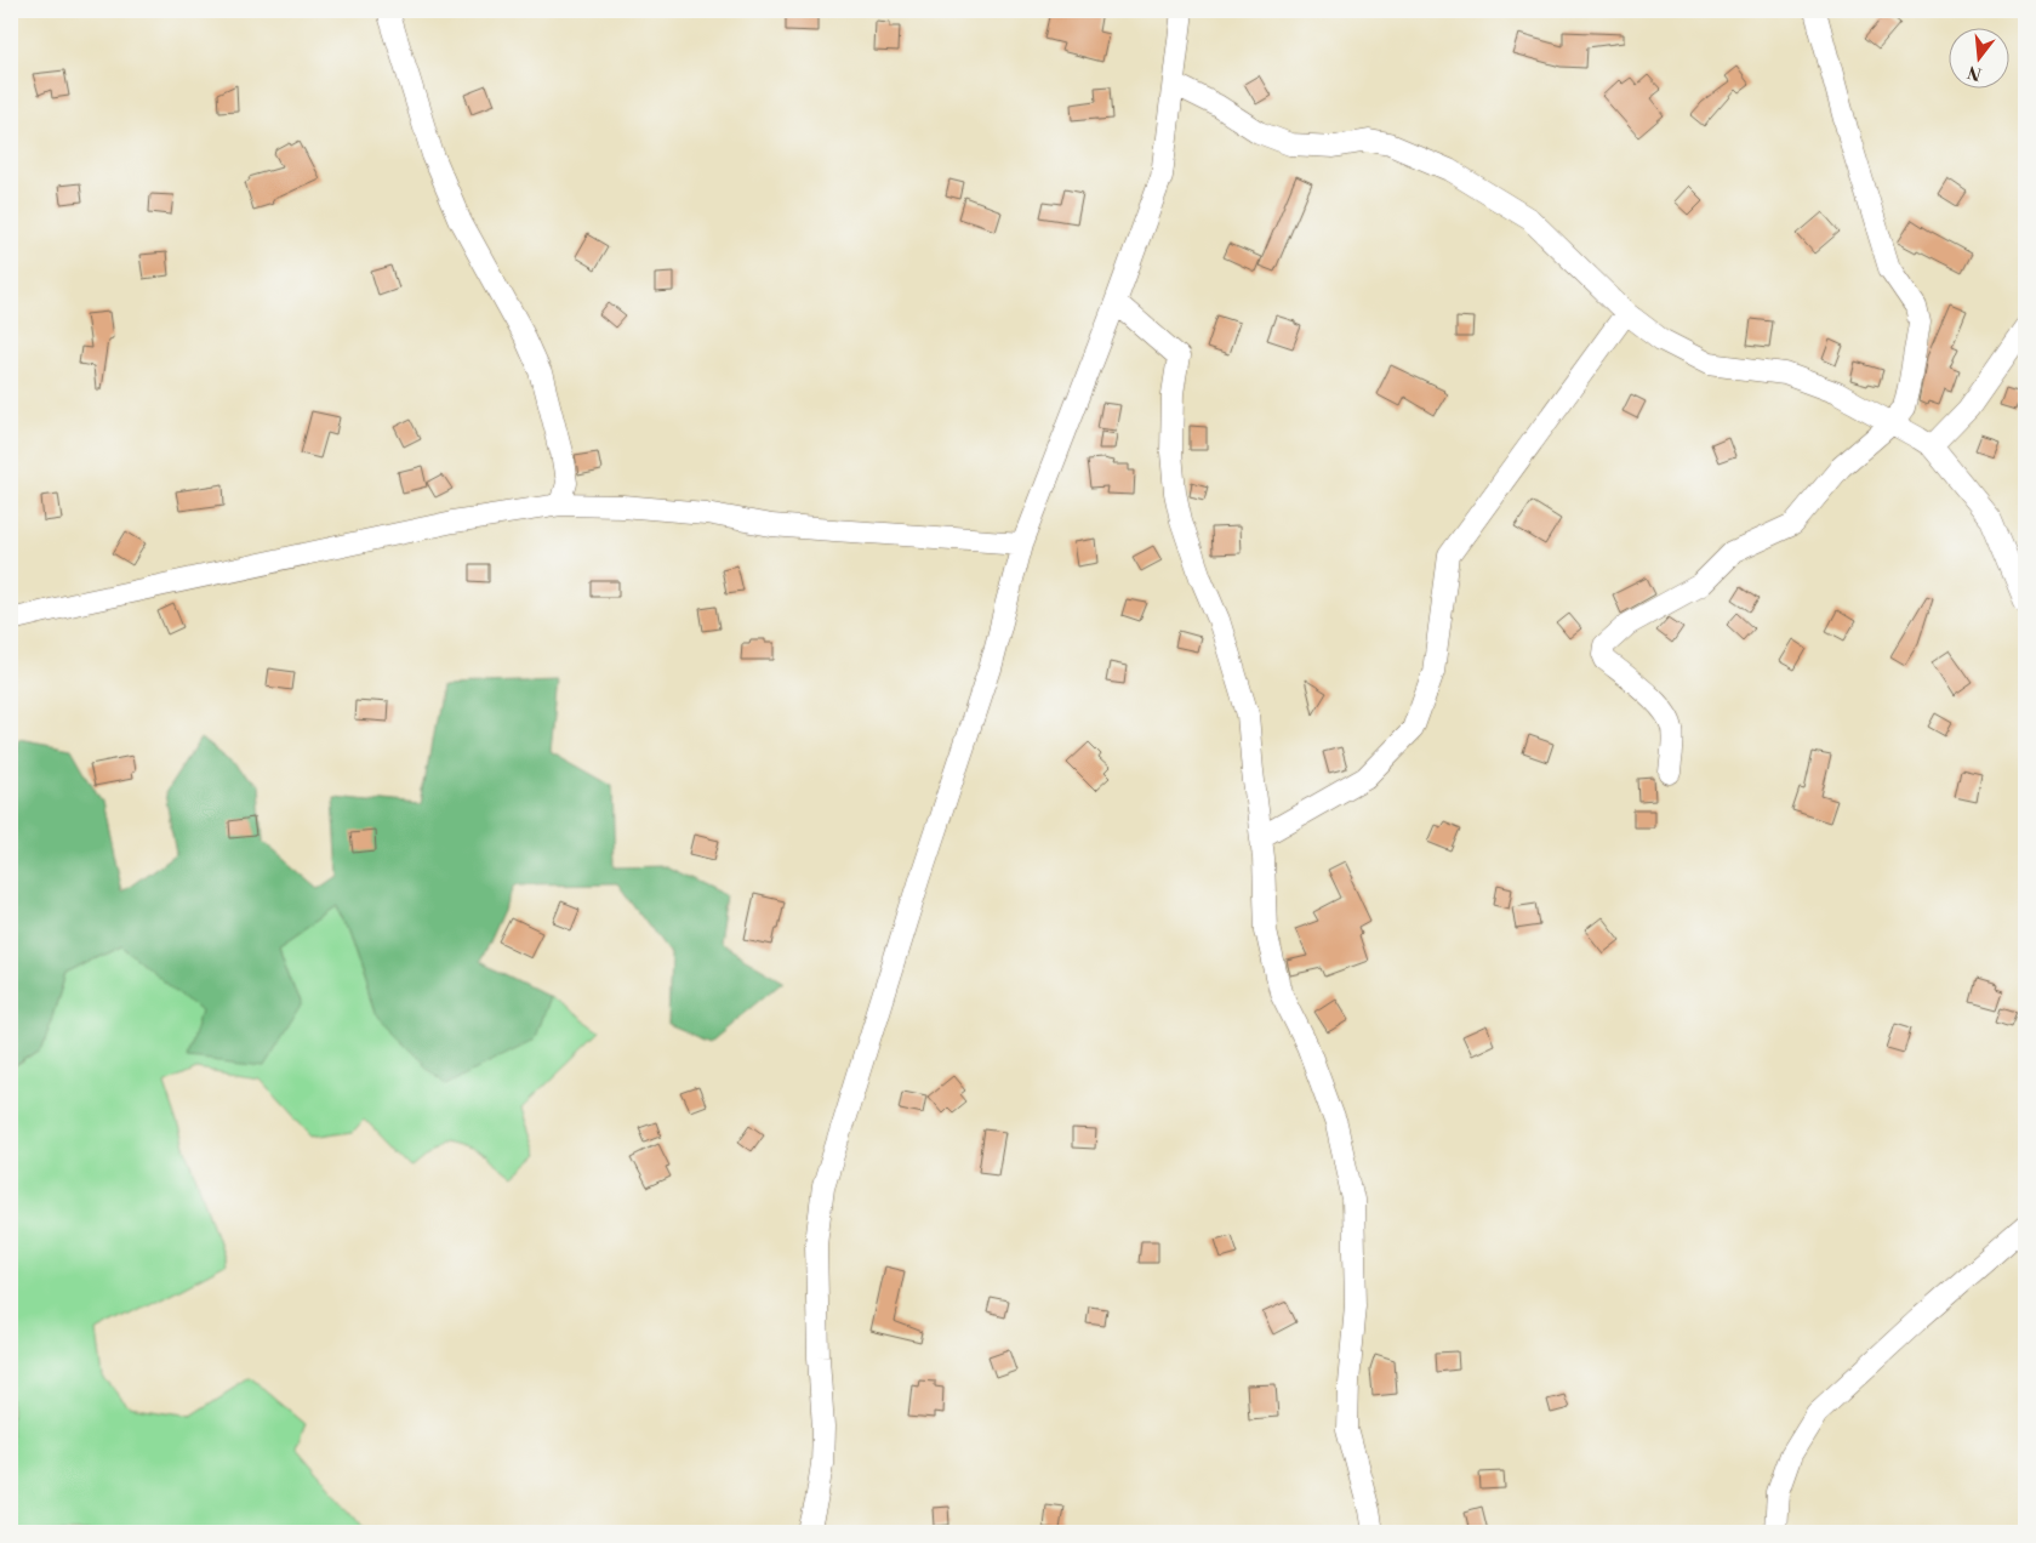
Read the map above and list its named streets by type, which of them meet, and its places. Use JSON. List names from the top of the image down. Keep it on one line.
{"north":"bottom"}
